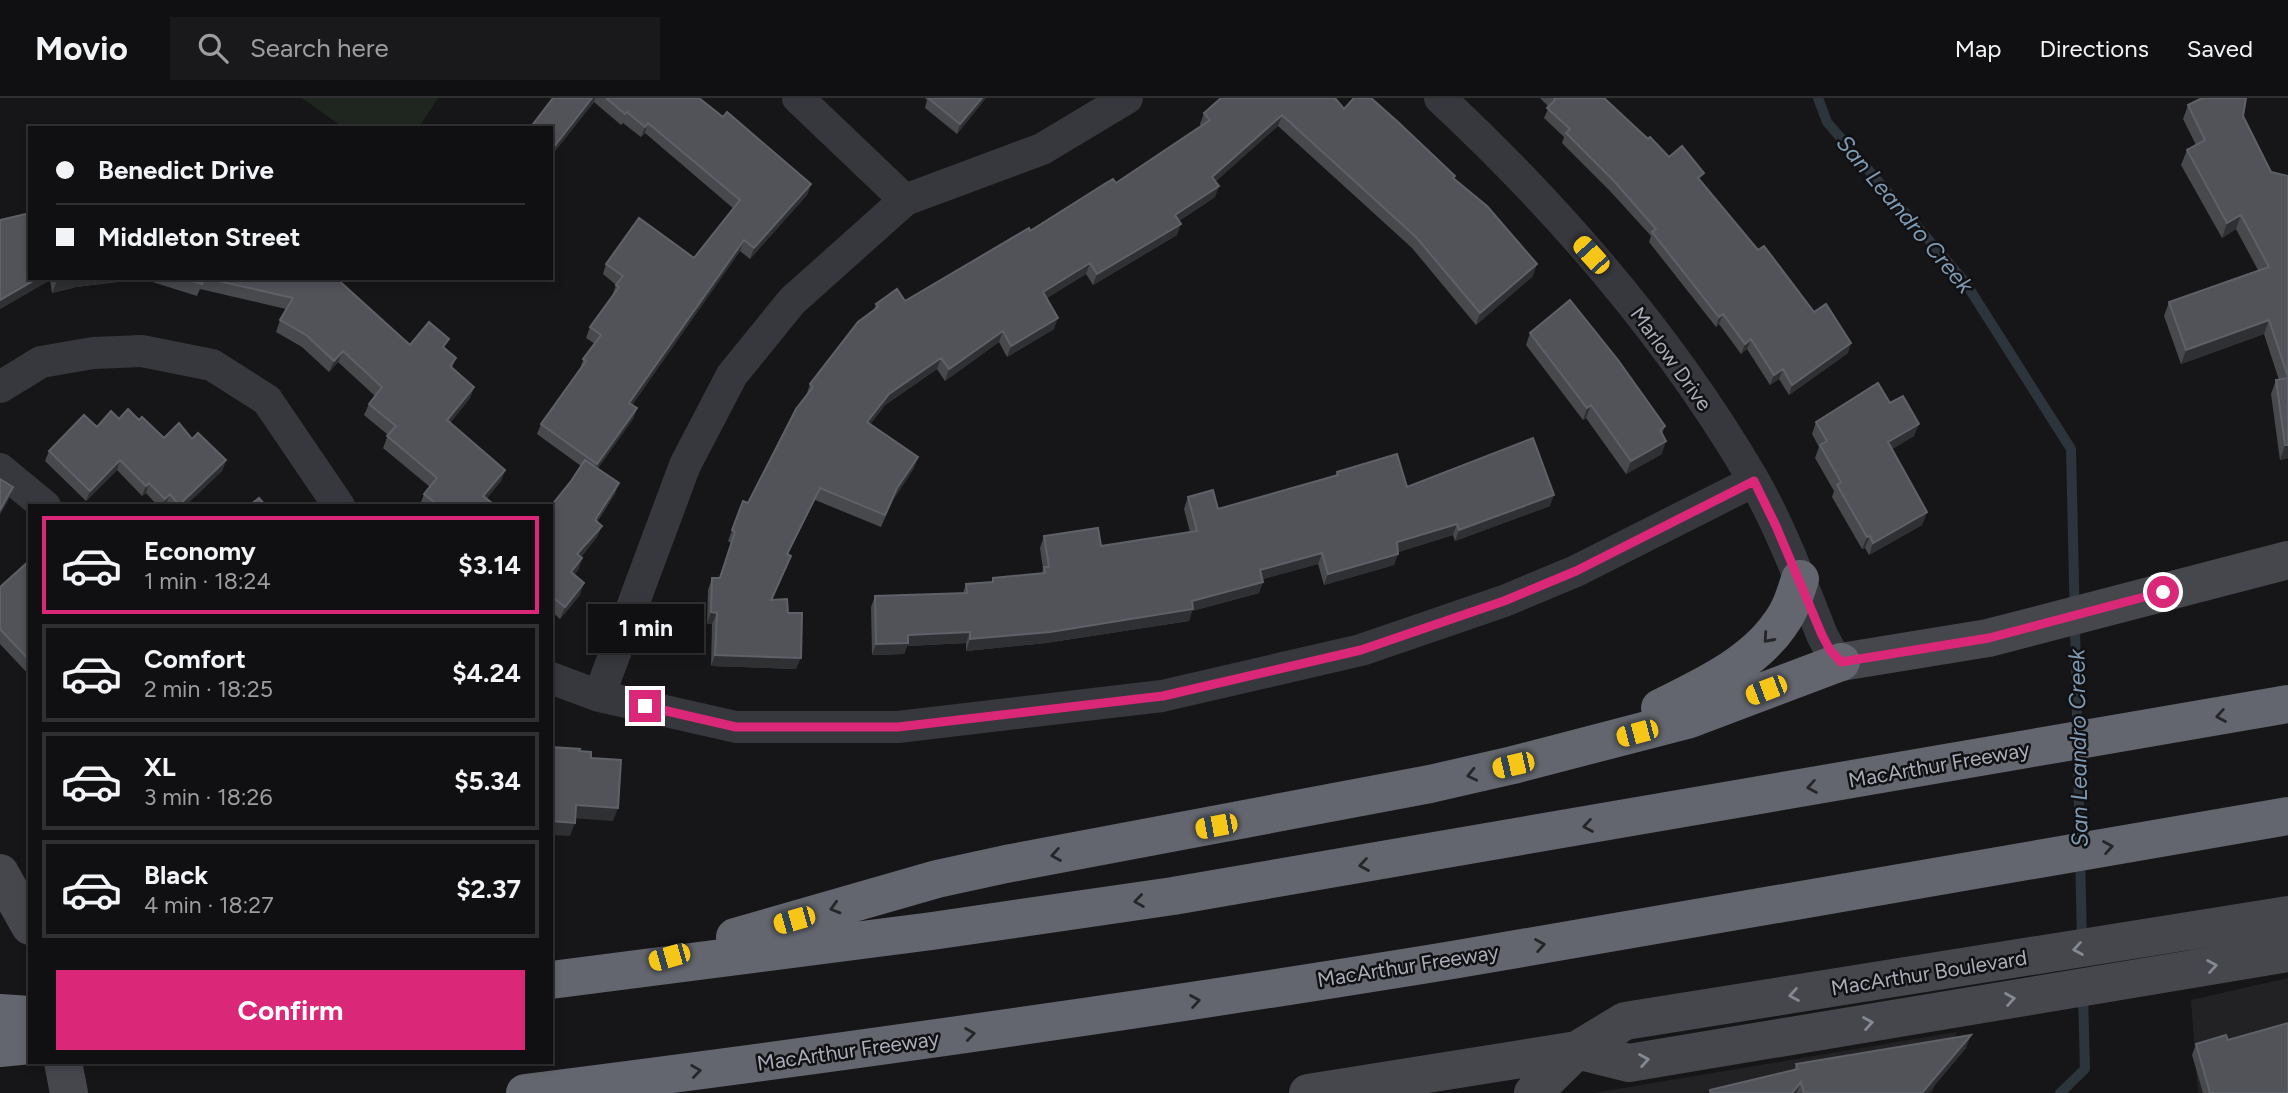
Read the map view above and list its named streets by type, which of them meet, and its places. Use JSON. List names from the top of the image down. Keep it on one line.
{"streets":{"highway":["MacArthur Freeway"],"main road":["MacArthur Boulevard"],"street":["Marlow Drive"]},"water":["San Leandro Creek"],"page":{"header":"Movio","search":"Search here","nav":["Map","Directions","Saved"],"banner":["Benedict Drive","Middleton Street"],"list":[{"name":"Economy","note":"1 min · 18:24","value":"$3.14"},{"name":"Comfort","note":"2 min · 18:25","value":"$4.24"},{"name":"XL","note":"3 min · 18:26","value":"$5.34"},{"name":"Black","note":"4 min · 18:27","value":"$2.37"}],"bubble":"1 min","buttons":"Confirm"}}
